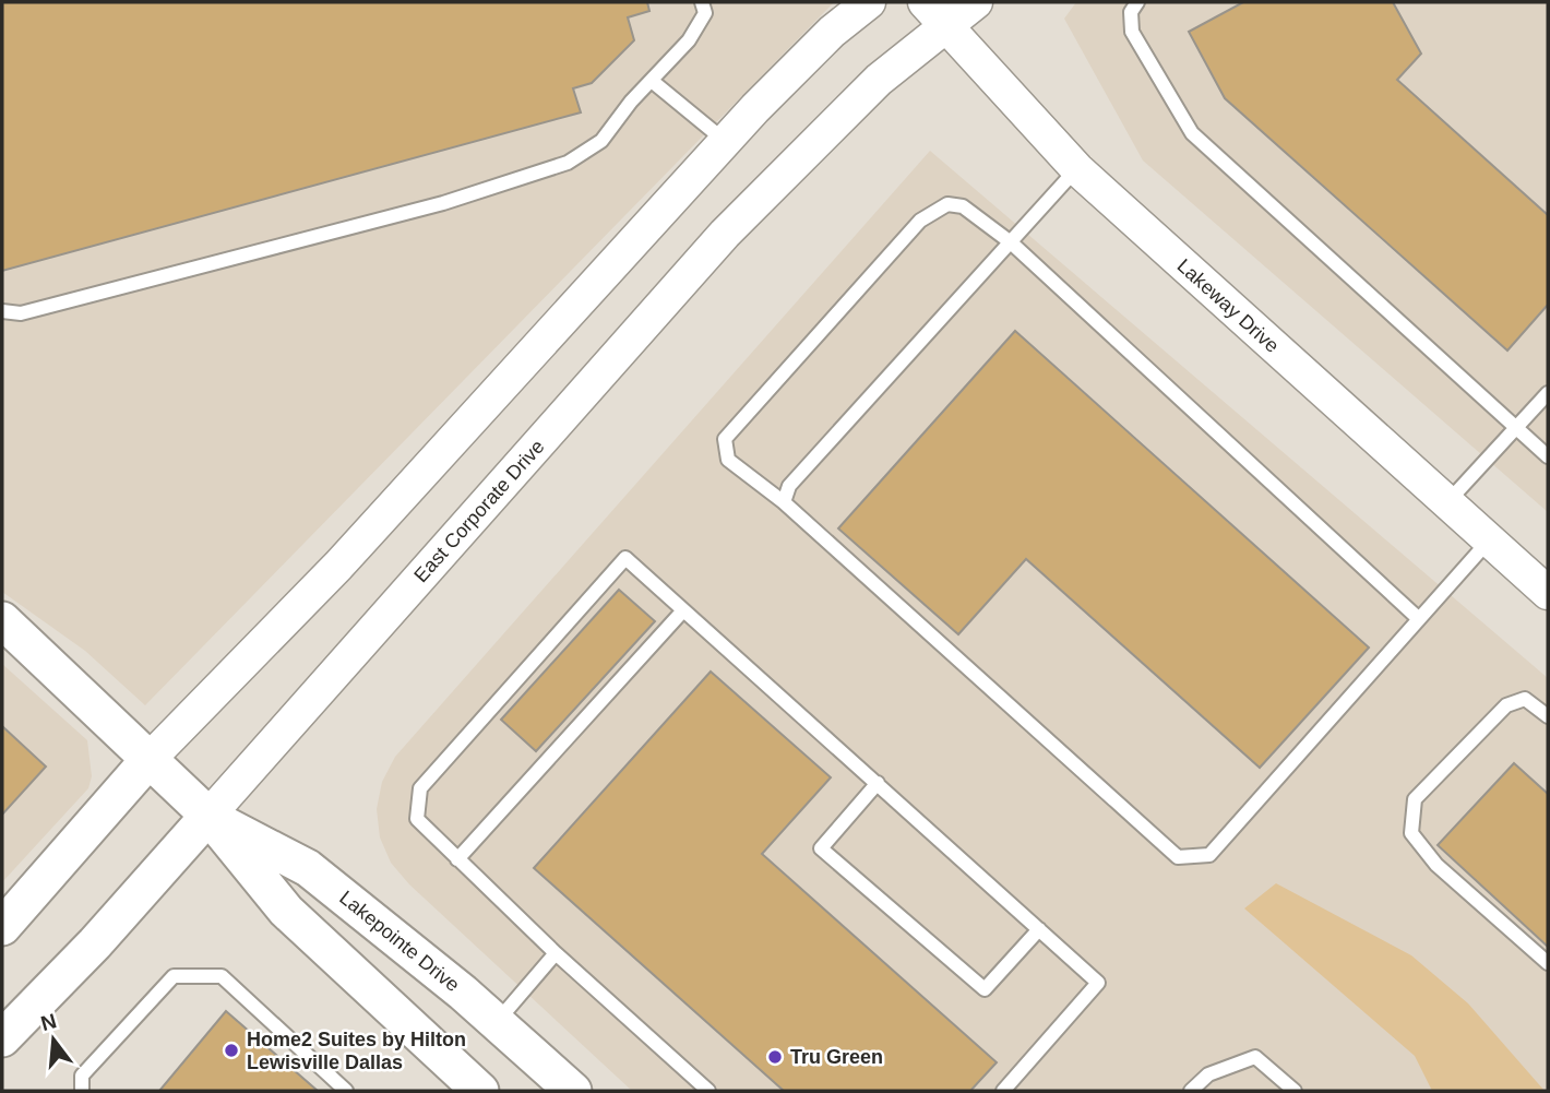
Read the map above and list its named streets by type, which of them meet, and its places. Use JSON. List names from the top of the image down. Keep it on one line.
{"streets":{"main road":["East Corporate Drive","Lakepointe Drive"],"street":["Lakeway Drive"]},"crossings":[["Lakeway Drive","East Corporate Drive"],["East Corporate Drive","Lakepointe Drive"]],"places":["Home2 Suites by Hilton Lewisville Dallas","Tru Green"],"north":"top"}
